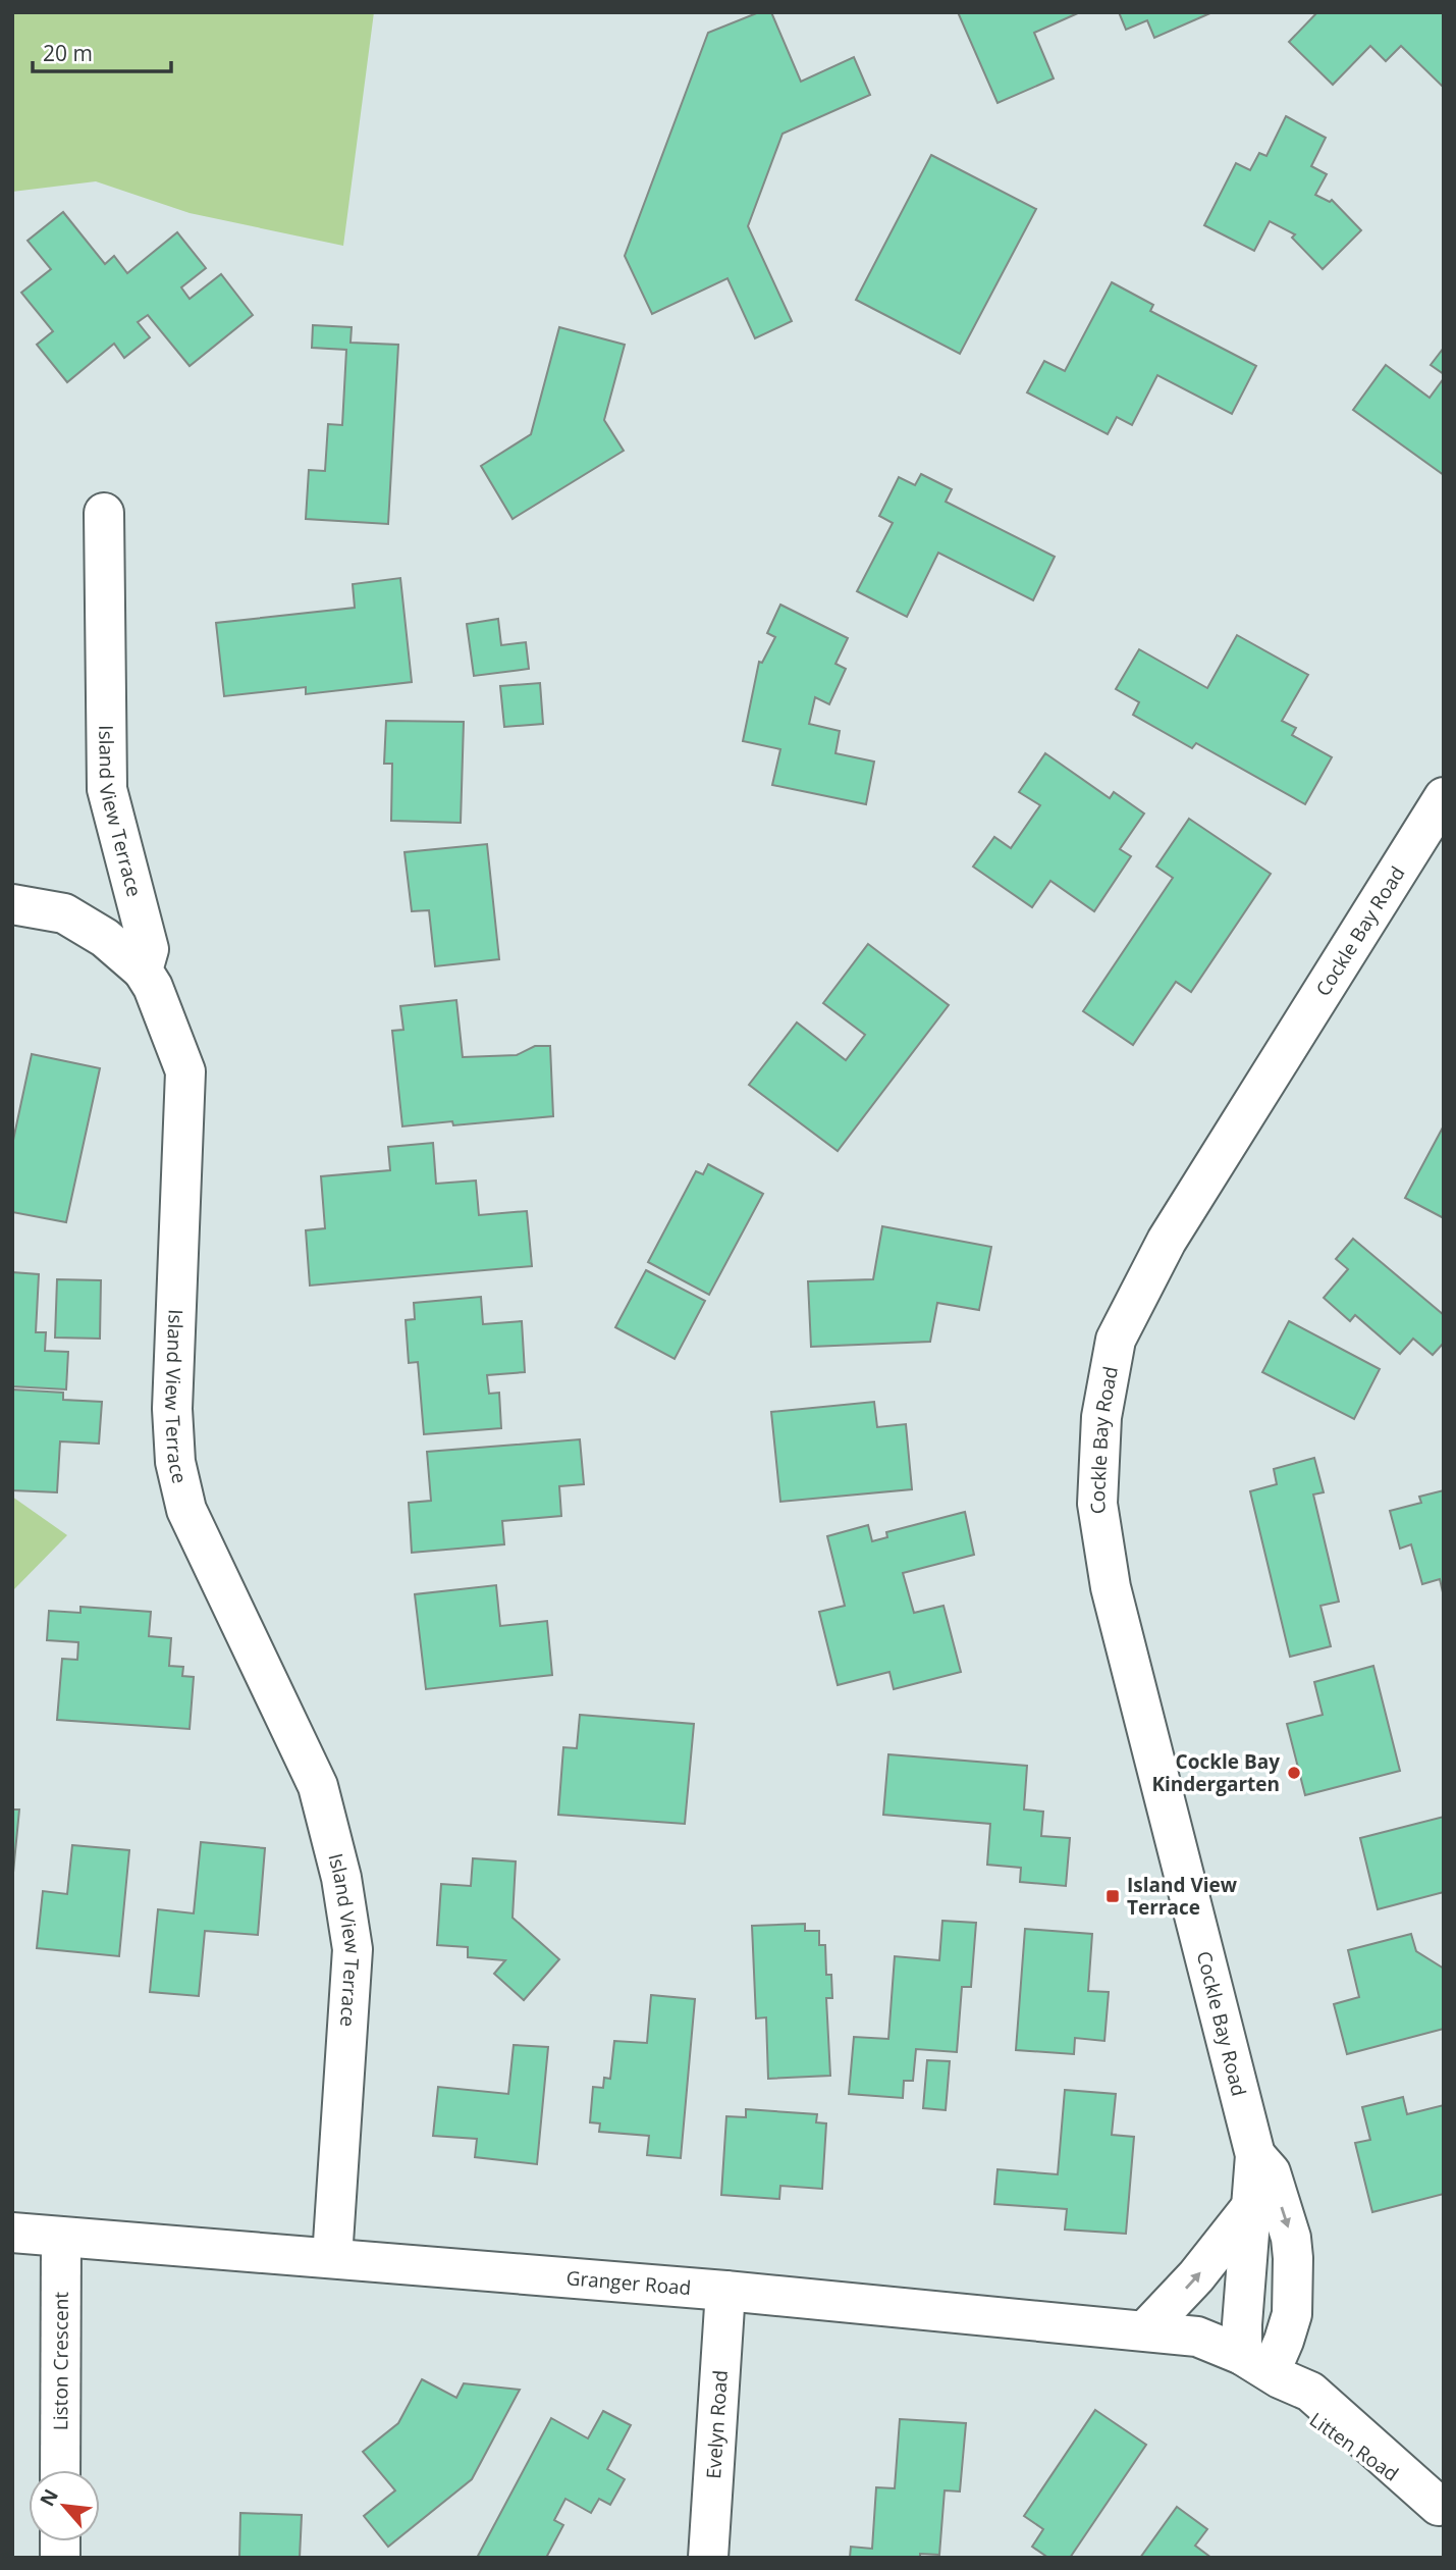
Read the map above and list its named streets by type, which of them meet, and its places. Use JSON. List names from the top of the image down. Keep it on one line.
{"streets":{"street":["Island View Terrace","Cockle Bay Road","Granger Road","Liston Crescent","Evelyn Road","Litten Road"]},"crossings":[["Island View Terrace","Granger Road"],["Cockle Bay Road","Granger Road"],["Cockle Bay Road","Litten Road"],["Granger Road","Liston Crescent"],["Granger Road","Evelyn Road"],["Granger Road","Litten Road"]],"places":{"other":["Cockle Bay Kindergarten"],"transit":["Island View Terrace"]},"scale_bar":"20 m","north":"top left"}
